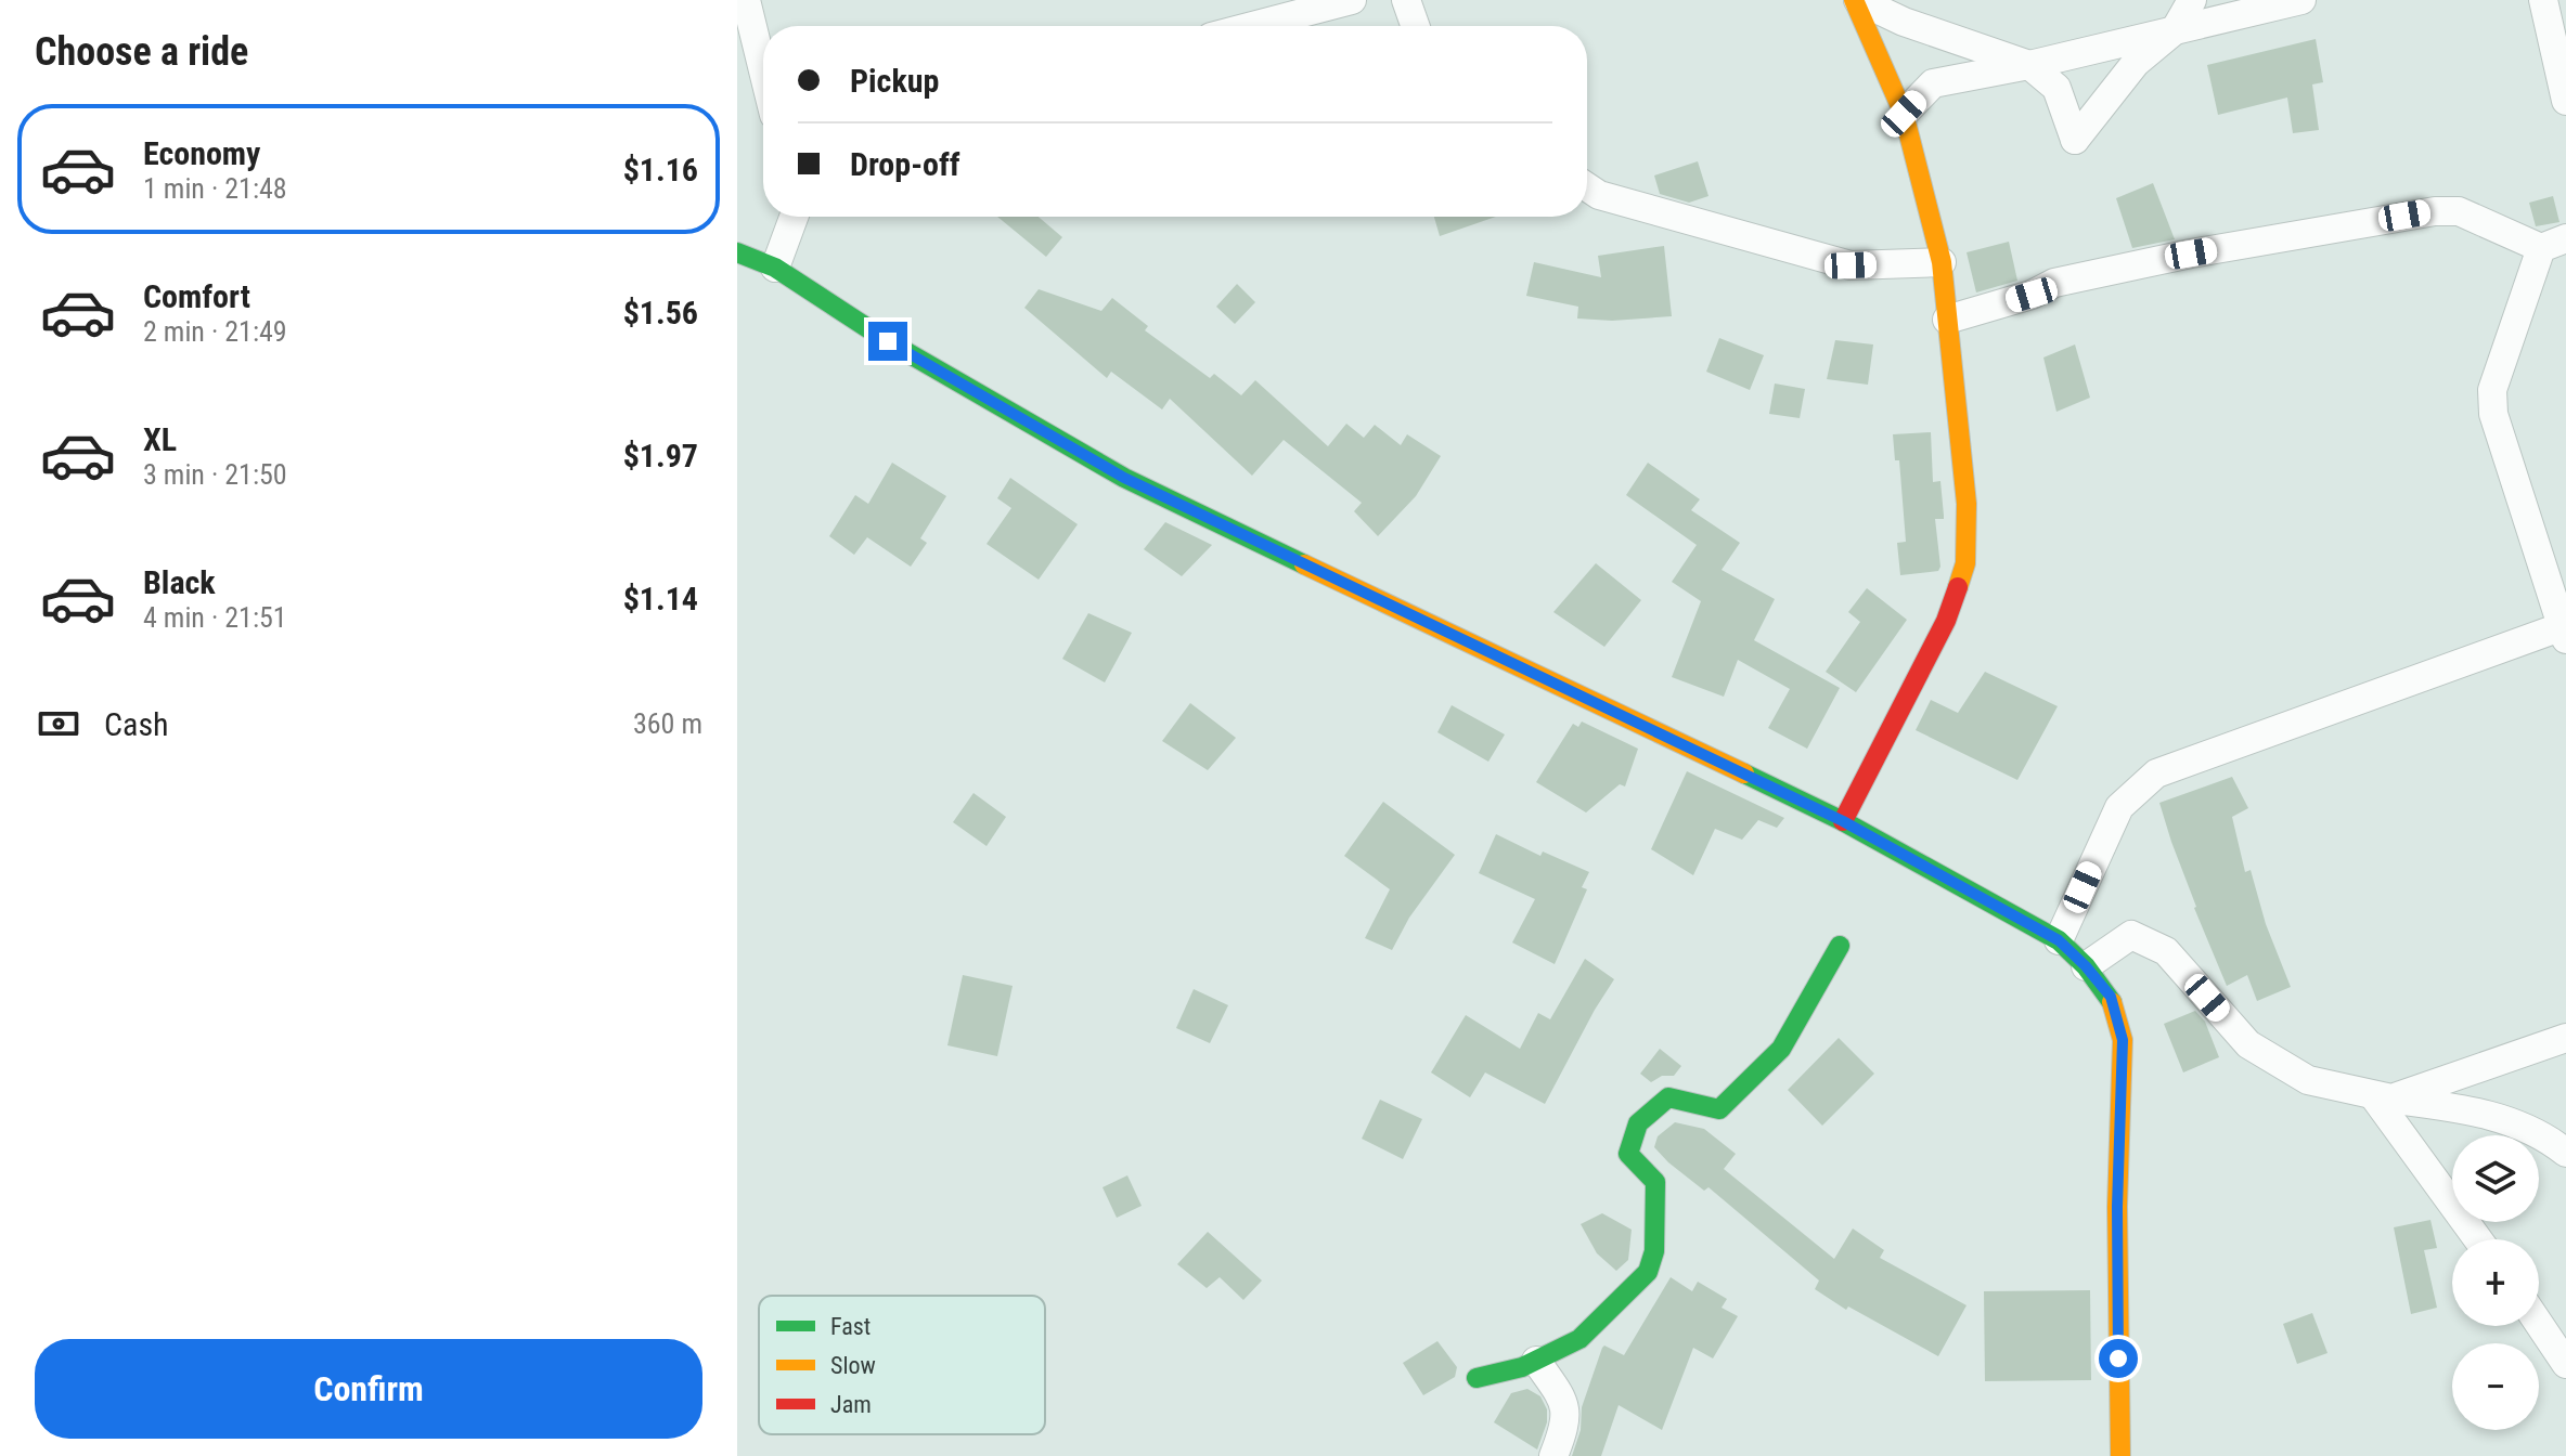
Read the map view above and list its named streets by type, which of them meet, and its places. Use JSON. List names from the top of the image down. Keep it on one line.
{"legend":["Fast","Slow","Jam"],"page":{"heading":"Choose a ride","banner":["Pickup","Drop-off"],"list":[{"name":"Economy","note":"1 min · 21:48","value":"$1.16"},{"name":"Comfort","note":"2 min · 21:49","value":"$1.56"},{"name":"XL","note":"3 min · 21:50","value":"$1.97"},{"name":"Black","note":"4 min · 21:51","value":"$1.14"}],"pay":["Cash","360 m"],"map_buttons":["+","−"],"buttons":"Confirm"}}
